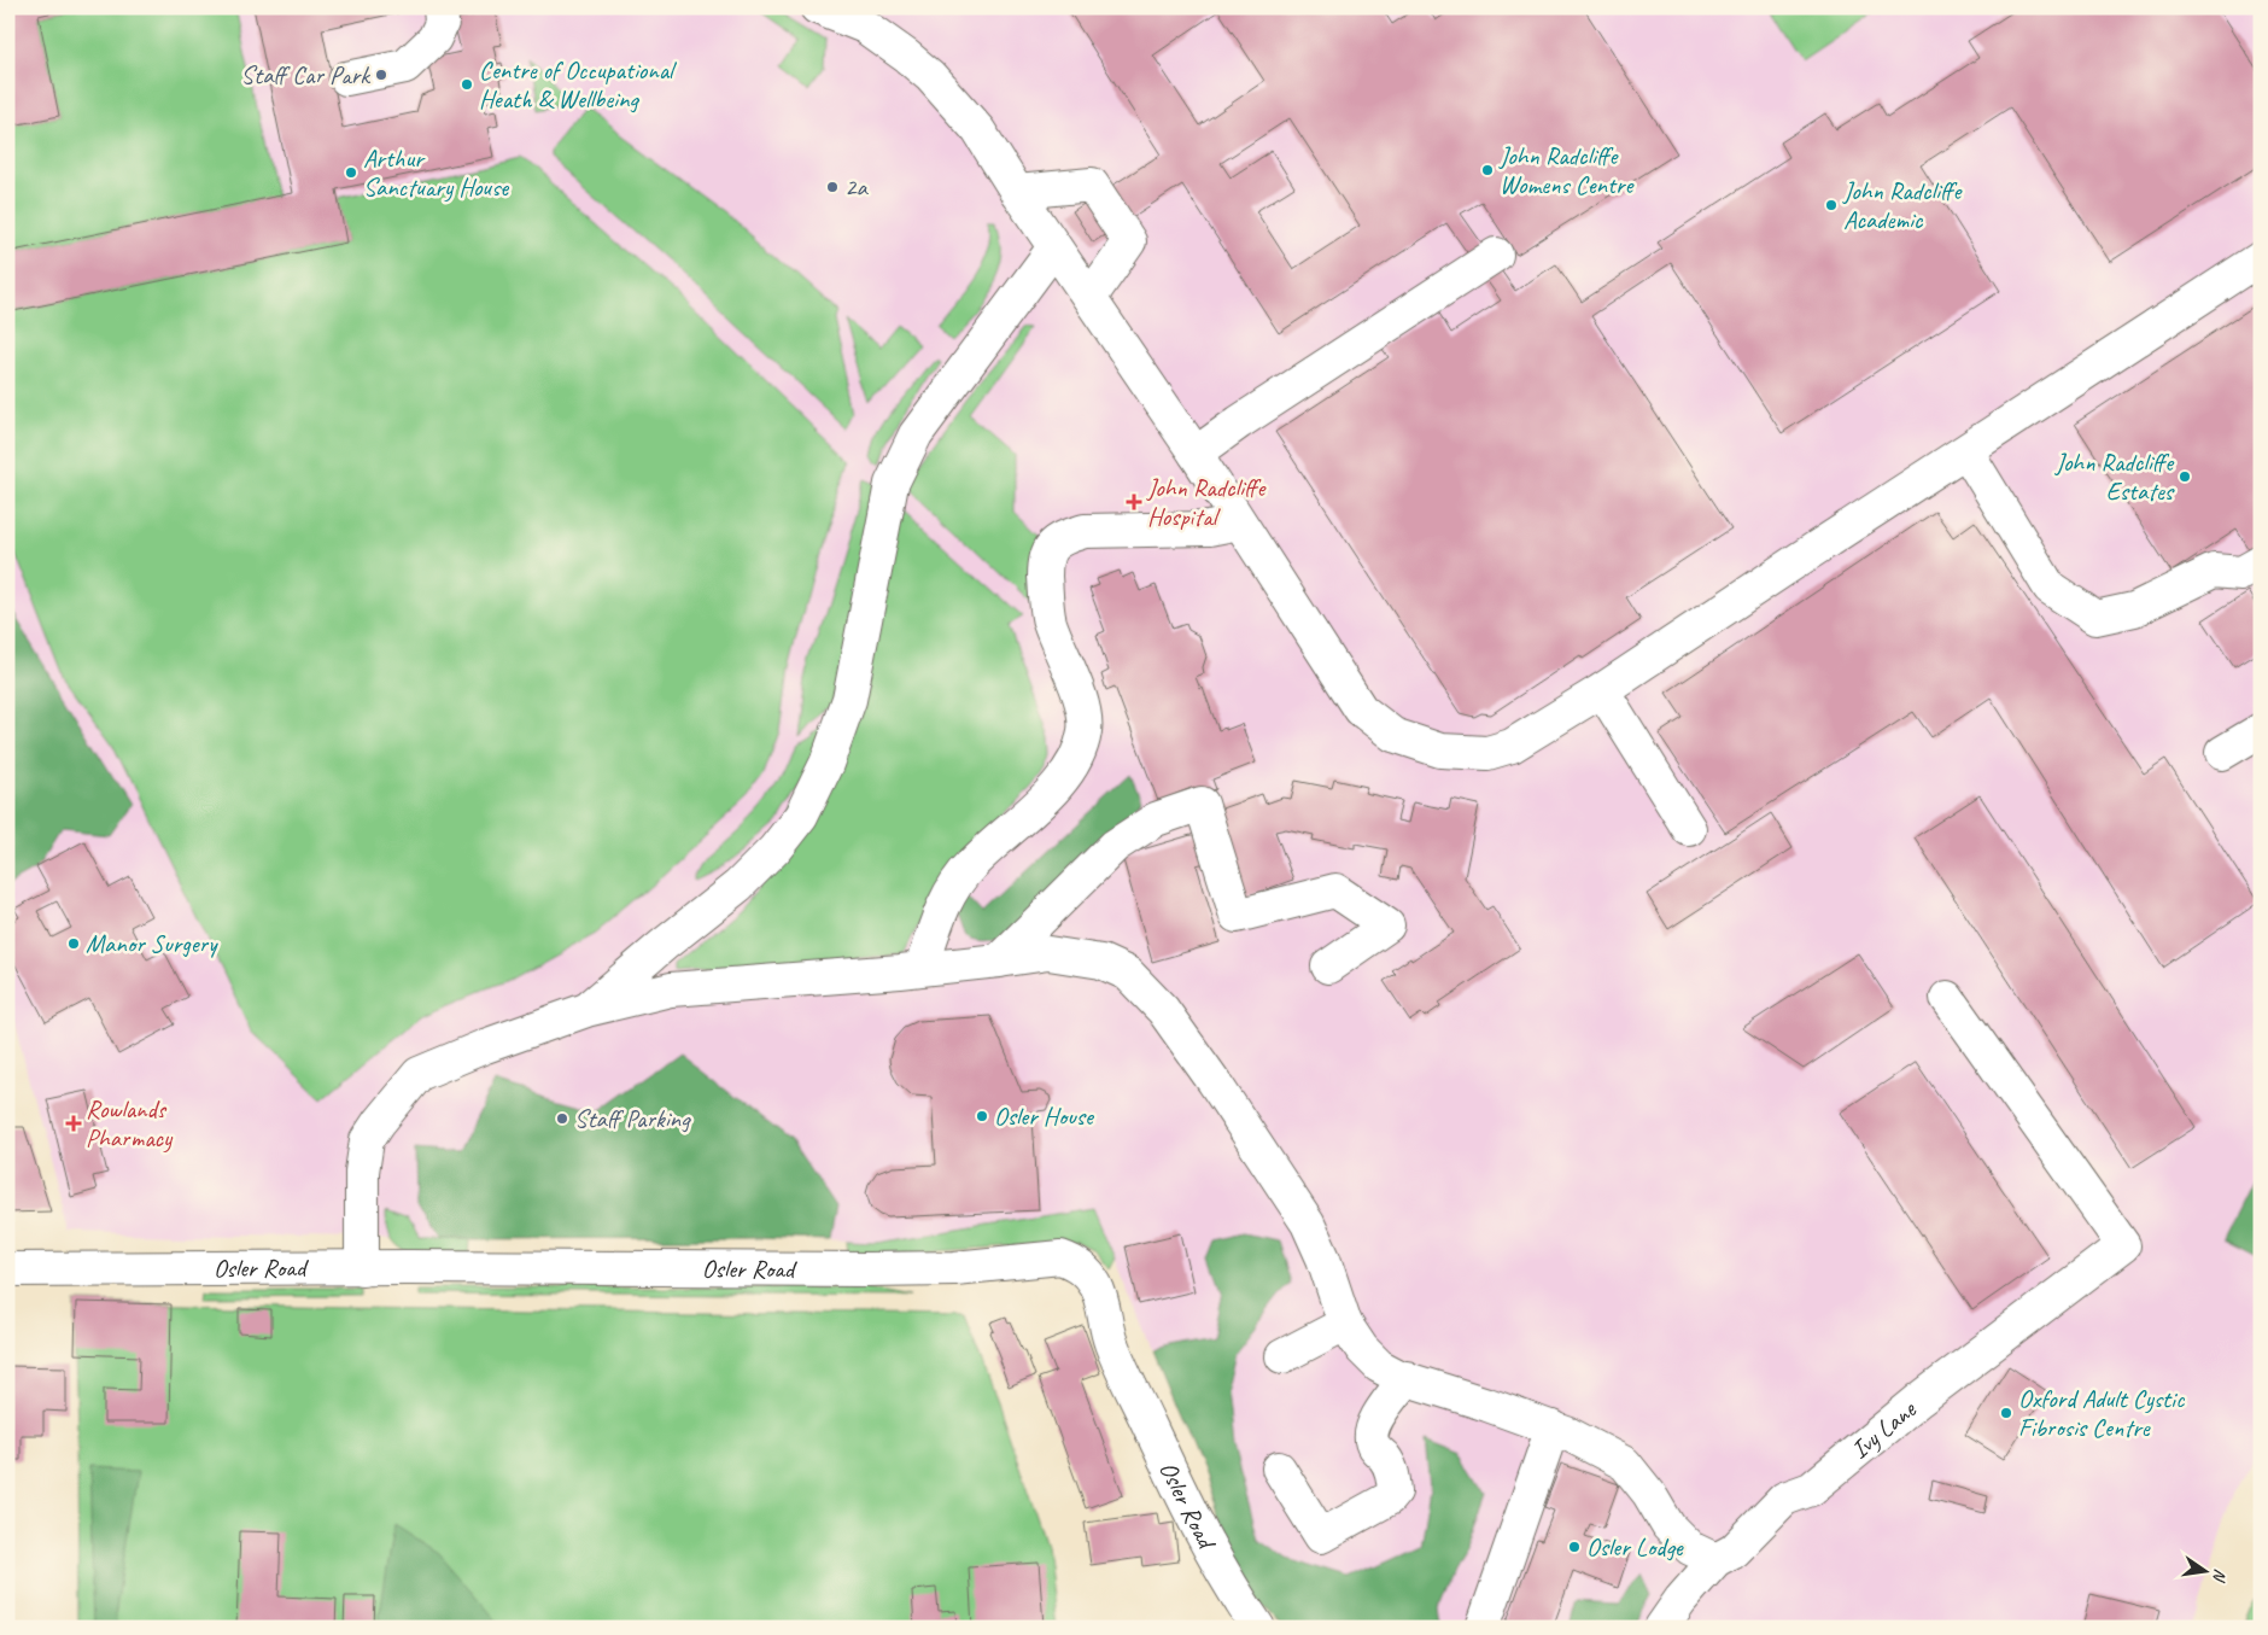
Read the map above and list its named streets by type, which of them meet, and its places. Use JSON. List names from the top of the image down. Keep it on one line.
{"streets":{"street":["Osler Road","Ivy Lane"]},"places":{"other":["Staff Car Park","Centre of Occupational Heath & Wellbeing","John Radcliffe Womens Centre","Arthur Sanctuary House","2a","John Radcliffe Academic","John Radcliffe Estates","Manor Surgery","Osler House","Staff Parking","Oxford Adult Cystic Fibrosis Centre","Osler Lodge"],"health":["John Radcliffe Hospital","Rowlands Pharmacy"]},"north":"right"}
